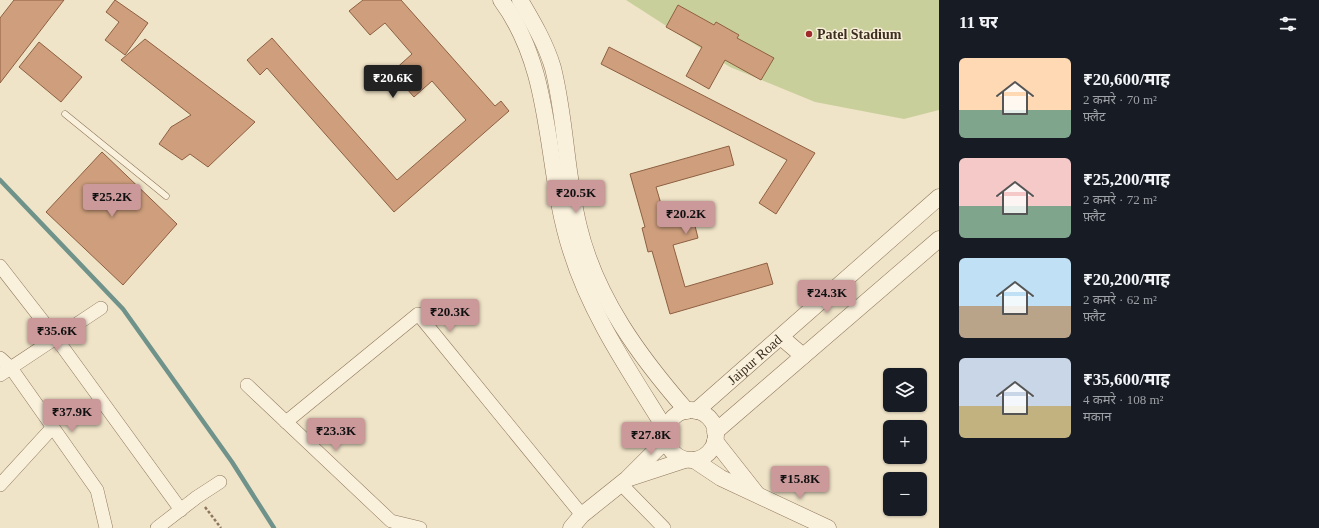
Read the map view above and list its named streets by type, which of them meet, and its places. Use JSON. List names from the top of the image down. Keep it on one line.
{"streets":{"street":["Jaipur Road"]},"places":["Patel Stadium"],"page":{"heading":"11 घर","list":[{"name":"₹20,600/माह","note":"2 कमरे · 70 m² · फ़्लैट"},{"name":"₹25,200/माह","note":"2 कमरे · 72 m² · फ़्लैट"},{"name":"₹20,200/माह","note":"2 कमरे · 62 m² · फ़्लैट"},{"name":"₹35,600/माह","note":"4 कमरे · 108 m² · मकान"}],"price":["₹20.6K","₹20.5K","₹25.2K","₹20.2K","₹24.3K","₹20.3K","₹35.6K","₹37.9K","₹23.3K","₹27.8K","₹15.8K"],"map_buttons":["+","−"]}}
